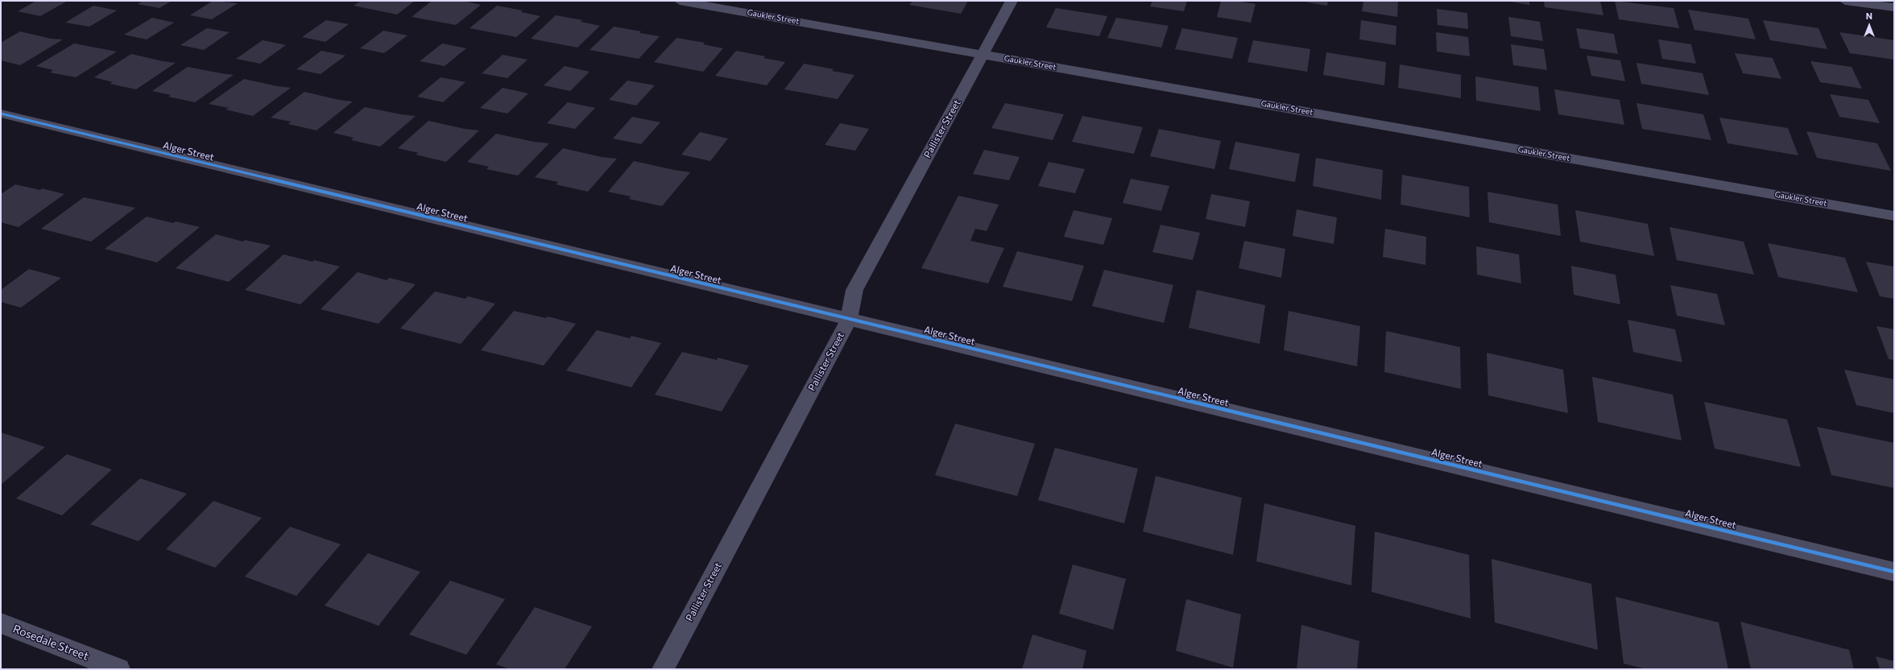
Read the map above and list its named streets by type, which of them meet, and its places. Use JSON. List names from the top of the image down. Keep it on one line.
{"streets":{"street":["Gaukler Street","Pallister Street","Alger Street","Rosedale Street"]},"crossings":[["Gaukler Street","Pallister Street"],["Pallister Street","Alger Street"]],"north":"top"}
